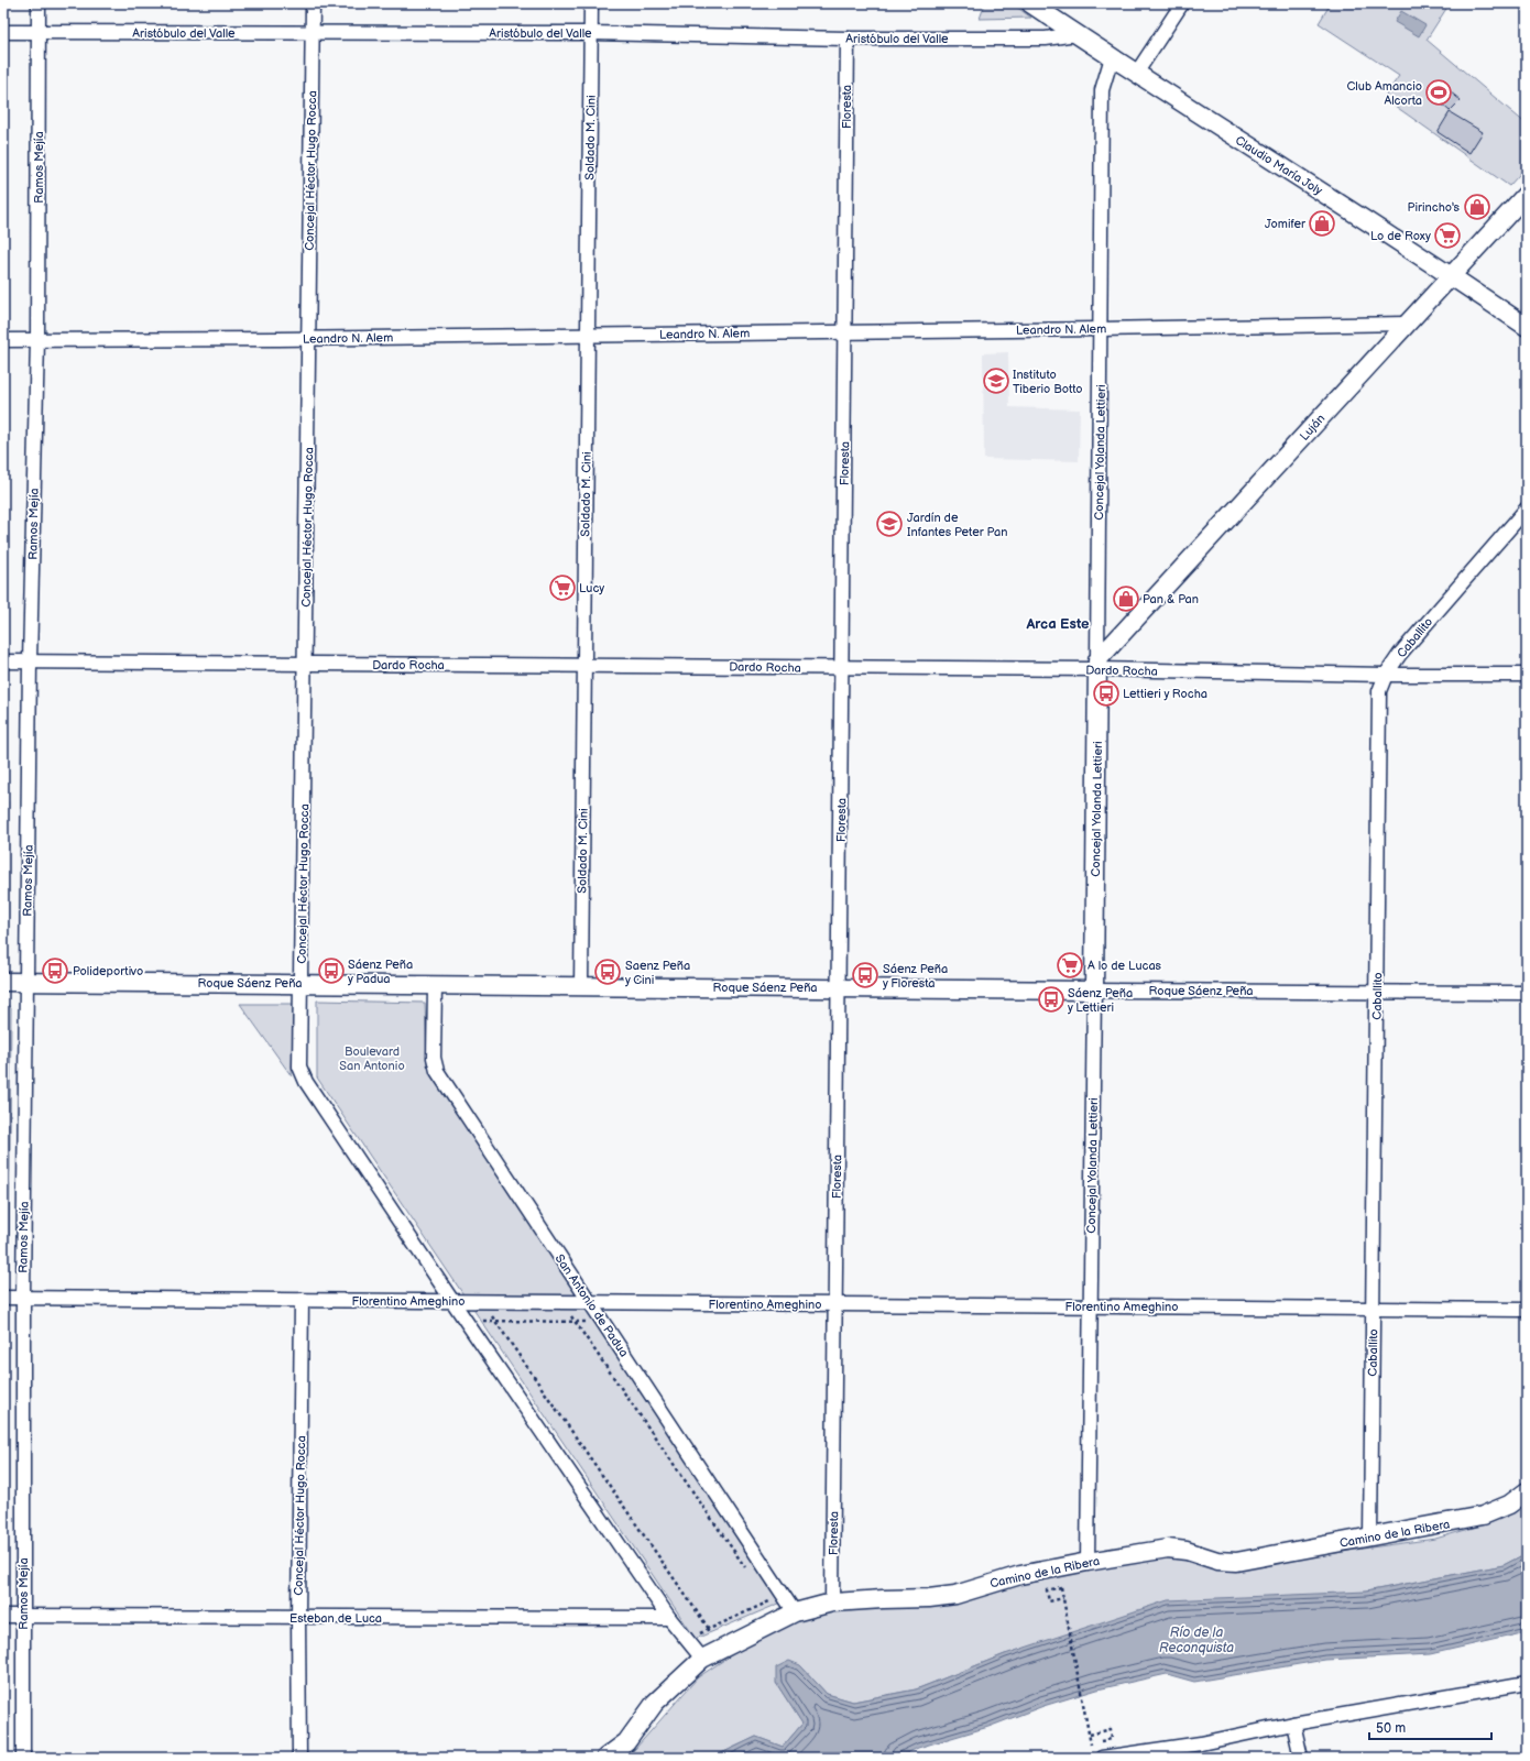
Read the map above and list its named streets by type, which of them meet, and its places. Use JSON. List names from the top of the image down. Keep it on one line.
{"streets":{"street":["Aristóbulo del Valle","Floresta","Soldado M. Cini","Claudio María Joly","Ramos Mejía","Concejal Héctor Hugo Rocca","Leandro N. Alem","Luján","Concejal Yolanda Lettieri","Caballito","Dardo Rocha","Roque Sáenz Peña","Florentino Ameghino","San Antonio de Padua","Camino de la Ribera","Esteban de Luca"]},"crossings":[["Aristóbulo del Valle","Floresta"],["Aristóbulo del Valle","Soldado M. Cini"],["Aristóbulo del Valle","Claudio María Joly"],["Aristóbulo del Valle","Ramos Mejía"],["Aristóbulo del Valle","Concejal Héctor Hugo Rocca"],["Floresta","Leandro N. Alem"],["Floresta","Dardo Rocha"],["Floresta","Roque Sáenz Peña"],["Floresta","Florentino Ameghino"],["Floresta","Camino de la Ribera"],["Soldado M. Cini","Leandro N. Alem"],["Soldado M. Cini","Dardo Rocha"],["Soldado M. Cini","Roque Sáenz Peña"],["Claudio María Joly","Luján"],["Claudio María Joly","Concejal Yolanda Lettieri"],["Ramos Mejía","Leandro N. Alem"],["Ramos Mejía","Dardo Rocha"],["Ramos Mejía","Roque Sáenz Peña"],["Ramos Mejía","Florentino Ameghino"],["Ramos Mejía","Esteban de Luca"],["Concejal Héctor Hugo Rocca","Leandro N. Alem"],["Concejal Héctor Hugo Rocca","Dardo Rocha"],["Concejal Héctor Hugo Rocca","Roque Sáenz Peña"],["Concejal Héctor Hugo Rocca","Florentino Ameghino"],["Concejal Héctor Hugo Rocca","Esteban de Luca"],["Leandro N. Alem","Luján"],["Leandro N. Alem","Concejal Yolanda Lettieri"],["Luján","Concejal Yolanda Lettieri"],["Luján","Dardo Rocha"],["Concejal Yolanda Lettieri","Dardo Rocha"],["Concejal Yolanda Lettieri","Roque Sáenz Peña"],["Concejal Yolanda Lettieri","Florentino Ameghino"],["Concejal Yolanda Lettieri","Camino de la Ribera"],["Caballito","Dardo Rocha"],["Caballito","Roque Sáenz Peña"],["Caballito","Florentino Ameghino"],["Caballito","Camino de la Ribera"],["Roque Sáenz Peña","San Antonio de Padua"],["Florentino Ameghino","San Antonio de Padua"],["San Antonio de Padua","Camino de la Ribera"]],"districts":["Arca Este"],"water":["Río de la Reconquista"],"parks":["Boulevard San Antonio"],"places":{"sports":["Club Amancio Alcorta"],"shop":["Pirincho's","Jomifer","Pan & Pan"],"supermarket":["Lo de Roxy","Lucy","A lo de Lucas"],"school or university":["Instituto Tiberio Botto","Jardín de Infantes Peter Pan"],"bus stop":["Lettieri y Rocha","Polideportivo","Sáenz Peña y Padua","Saenz Peña y Cini","Sáenz Peña y Floresta","Sáenz Peña y Lettieri"]},"scale_bar":"50 m"}
